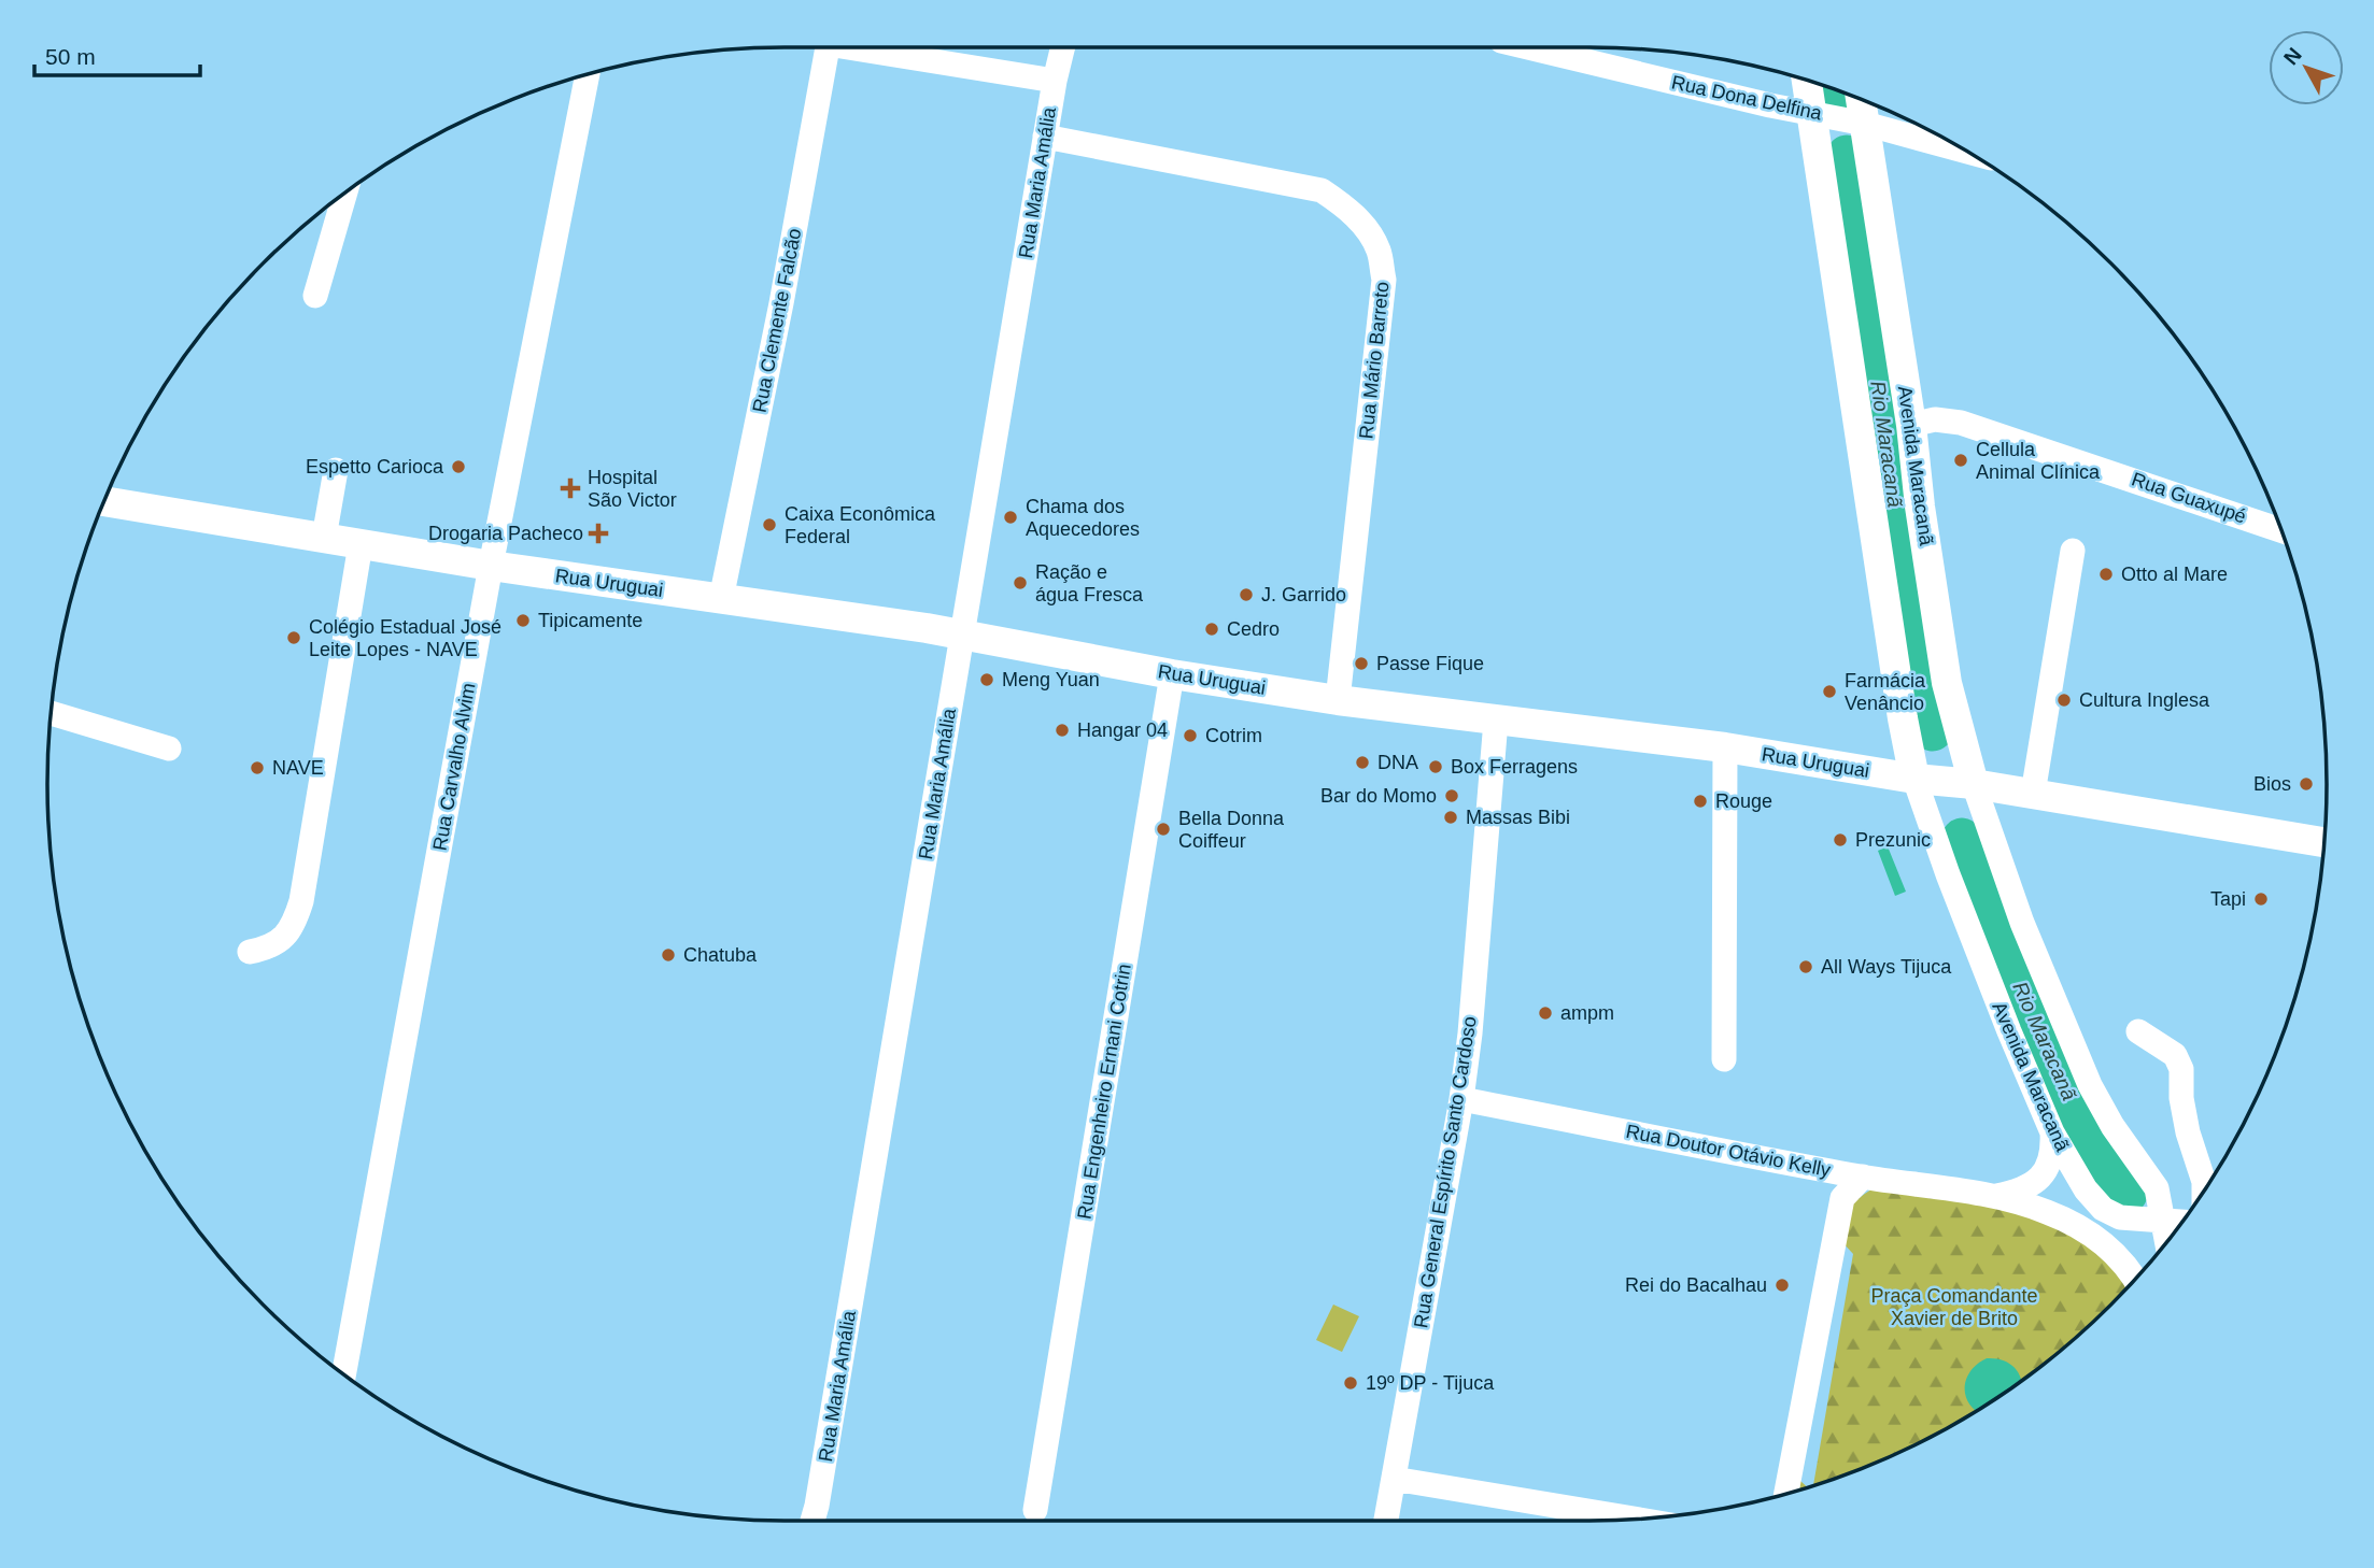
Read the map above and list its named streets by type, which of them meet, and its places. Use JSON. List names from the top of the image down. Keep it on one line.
{"streets":{"main road":["Avenida Maracanã","Rua Uruguai"],"street":["Rua Dona Delfina","Rua Maria Amália","Rua Clemente Falcão","Rua Mário Barreto","Rua Guaxupé","Rua Carvalho Alvim","Rua Engenheiro Ernani Cotrin","Rua Doutor Otávio Kelly","Rua General Espírito Santo Cardoso"]},"crossings":[["Rua Dona Delfina","Avenida Maracanã"],["Rua Maria Amália","Rua Mário Barreto"],["Rua Maria Amália","Rua Uruguai"],["Rua Clemente Falcão","Rua Uruguai"],["Rua Mário Barreto","Rua Uruguai"],["Avenida Maracanã","Rua Guaxupé"],["Avenida Maracanã","Rua Uruguai"],["Rua Uruguai","Rua Carvalho Alvim"],["Rua Uruguai","Rua Engenheiro Ernani Cotrin"],["Rua Uruguai","Rua General Espírito Santo Cardoso"],["Rua Doutor Otávio Kelly","Rua General Espírito Santo Cardoso"]],"water":["Rio Maracanã"],"parks":["Praça Comandante Xavier de Brito"],"places":{"other":["Cellula Animal Clínica","Espetto Carioca","Chama dos Aquecedores","Caixa Econômica Federal","Otto al Mare","Ração e água Fresca","J. Garrido","Tipicamente","Cedro","Colégio Estadual José Leite Lopes - NAVE","Passe Fique","Meng Yuan","Farmácia Venâncio","Cultura Inglesa","Hangar 04","Cotrim","DNA","Box Ferragens","NAVE","Bios","Bar do Momo","Rouge","Massas Bibi","Bella Donna Coiffeur","Prezunic","Tapi","Chatuba","All Ways Tijuca","ampm","Rei do Bacalhau","19º DP - Tijuca"],"health":["Hospital São Victor","Drogaria Pacheco"]},"scale_bar":"50 m","north":"top left"}
